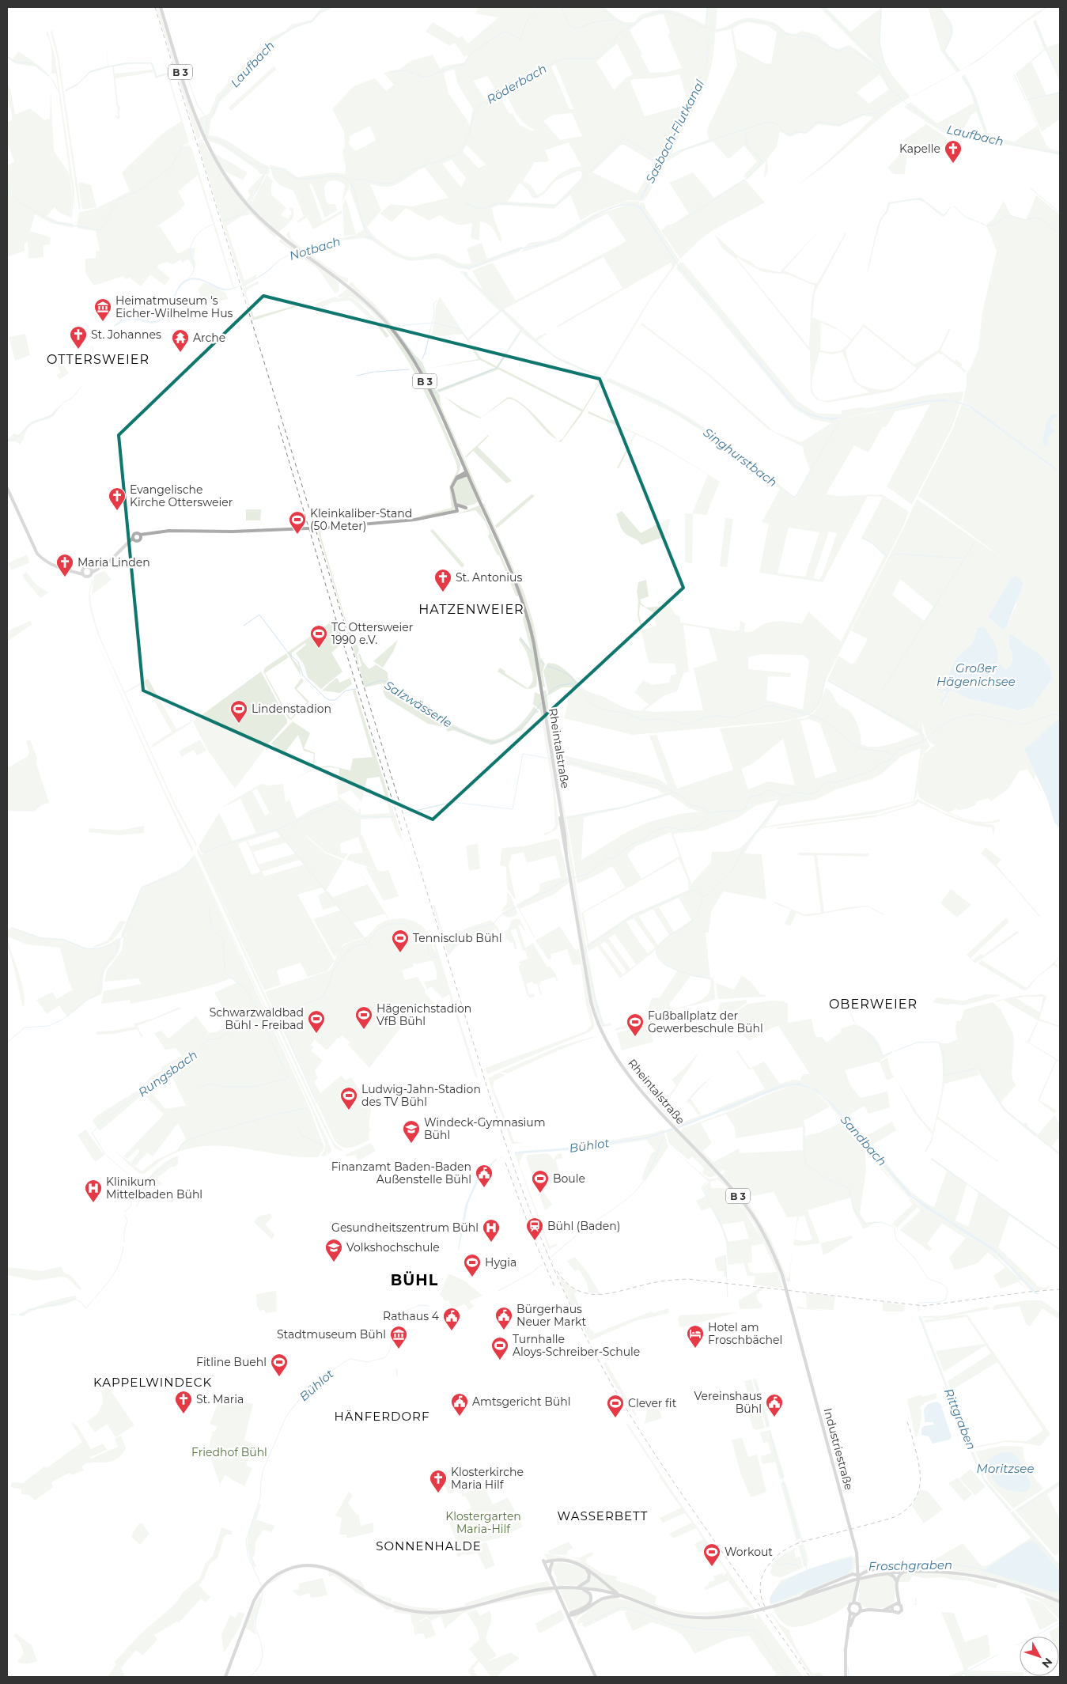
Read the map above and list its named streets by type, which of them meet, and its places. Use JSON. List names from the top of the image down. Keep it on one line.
{"streets":{"main road":["B 3","Rheintalstraße","Industriestraße"]},"crossings":[["B 3","Rheintalstraße"],["B 3","Industriestraße"],["Rheintalstraße","Industriestraße"]],"districts":["OTTERSWEIER","HATZENWEIER","OBERWEIER","BÜHL","KAPPELWINDECK","HÄNFERDORF","WASSERBETT","SONNENHALDE"],"water":["Laufbach","Röderbach","Sasbach-Flutkanal","Notbach","Singhurstbach","Großer Hägenichsee","Salzwässerle","Rungsbach","Sandbach","Bühlot","Rittgraben","Moritzsee","Froschgraben"],"parks":["Friedhof Bühl","Klostergarten Maria-Hilf"],"places":{"church":["Kapelle","St. Johannes","Evangelische Kirche Ottersweier","Maria Linden","St. Antonius","St. Maria","Klosterkirche Maria Hilf"],"museum":["Heimatmuseum 's Eicher-Wilhelme Hus","Stadtmuseum Bühl"],"temple":["Arche"],"sports":["Kleinkaliber-Stand (50 Meter)","TC Ottersweier 1990 e.V.","Lindenstadion","Tennisclub Bühl","Hägenichstadion VfB Bühl","Schwarzwaldbad Bühl - Freibad","Fußballplatz der Gewerbeschule Bühl","Ludwig-Jahn-Stadion des TV Bühl","Boule","Hygia","Turnhalle Aloys-Schreiber-Schule","Fitline Buehl","Clever fit","Workout"],"school or university":["Windeck-Gymnasium Bühl","Volkshochschule"],"public building":["Finanzamt Baden-Baden Außenstelle Bühl","Bürgerhaus Neuer Markt","Rathaus 4","Amtsgericht Bühl","Vereinshaus Bühl"],"hospital":["Klinikum Mittelbaden Bühl","Gesundheitszentrum Bühl"],"station":["Bühl (Baden)"],"hotel":["Hotel am Froschbächel"]},"north":"bottom right"}
